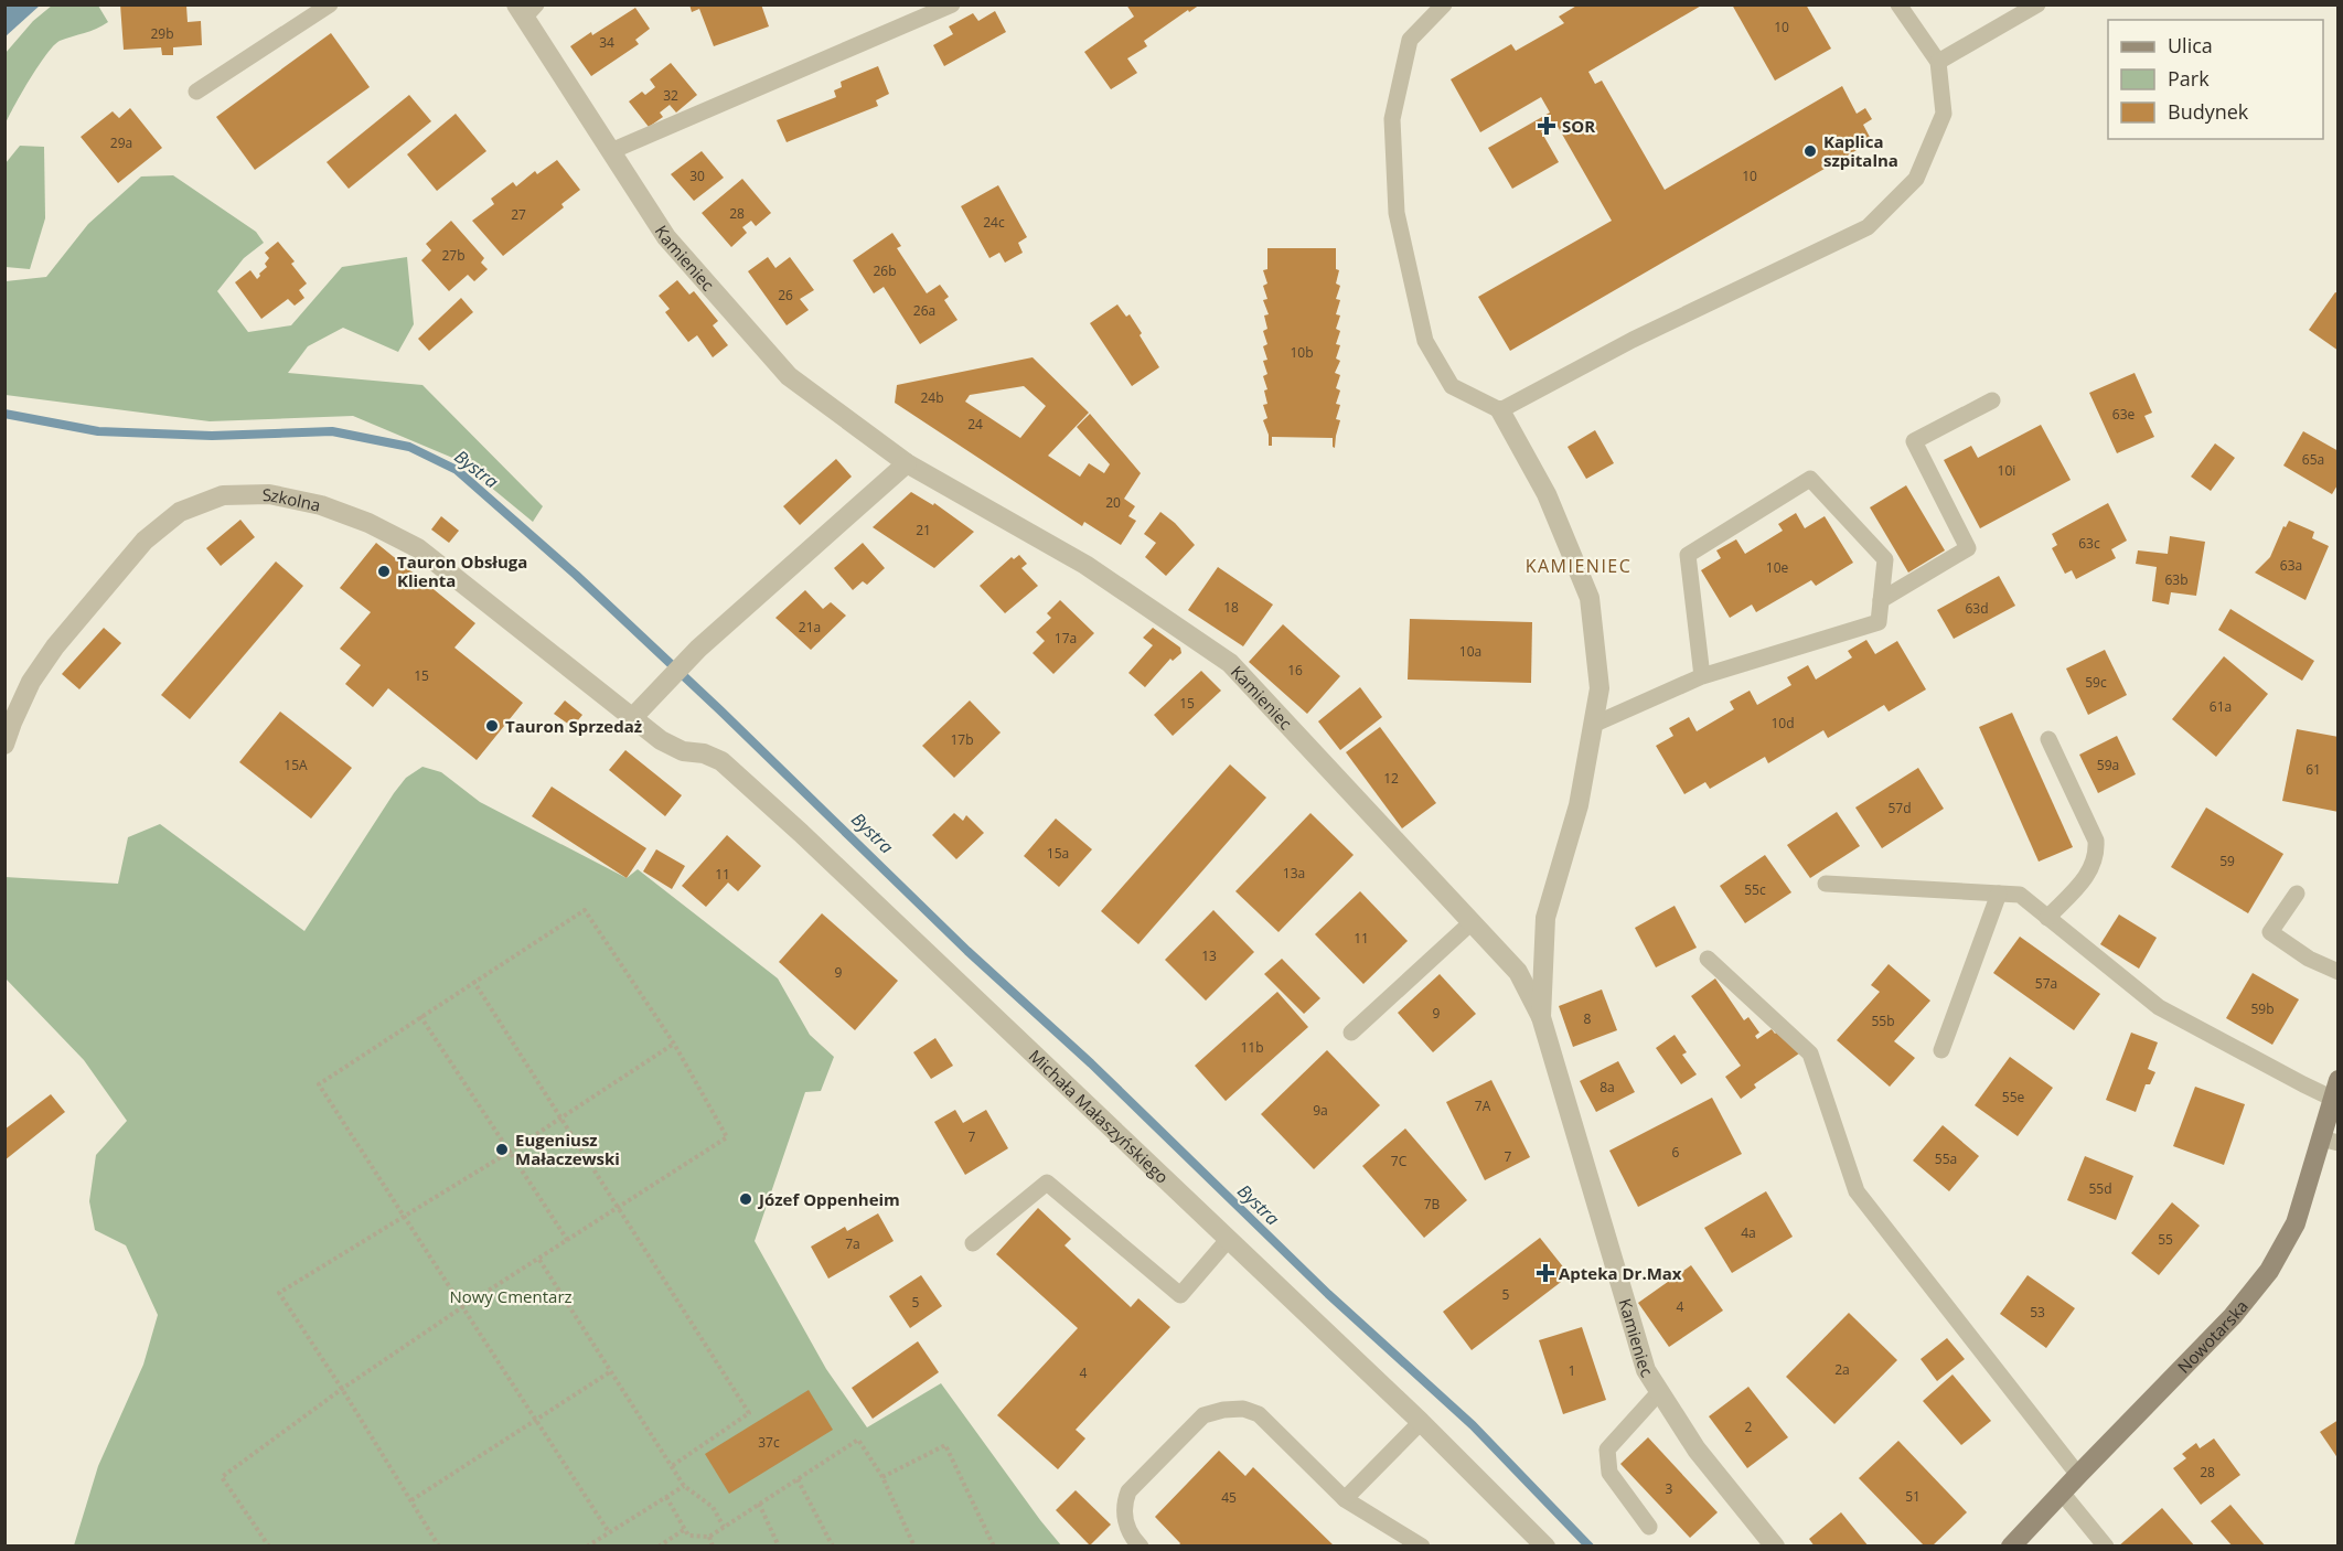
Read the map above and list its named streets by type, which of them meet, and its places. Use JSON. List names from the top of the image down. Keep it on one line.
{"streets":{"main road":["Nowotarska"],"street":["Kamieniec","Szkolna","Michała Małaszyńskiego"]},"crossings":[["Szkolna","Michała Małaszyńskiego"]],"districts":["KAMIENIEC"],"water":["Bystra"],"parks":["Nowy Cmentarz"],"places":{"health":["SOR","Apteka Dr.Max"],"other":["Kaplica szpitalna","Tauron Obsługa Klienta","Tauron Sprzedaż","Eugeniusz Małaczewski","Józef Oppenheim"]},"house_numbers":["10","29b","34","32","29a","30","10","28","27","24c","27b","26b","26","26a","10b","24b","63e","24","65a","10i","20","21","63c","63a","10e","63b","18","63d","21a","17a","10a","16","15","59c","15","61a","10d","17b","15A","59a","61","12","57d","15a","59","13a","11","55c","11","13","9","57a","59b","9","8","55b","11b","8a","55e","7A","9a","7","6","7","55a","7C","55d","7B","4a","55","7a","5","5","4","53","2a","1","4","2","37c","28","3","51","45"],"legend":["Ulica","Park","Budynek"]}
